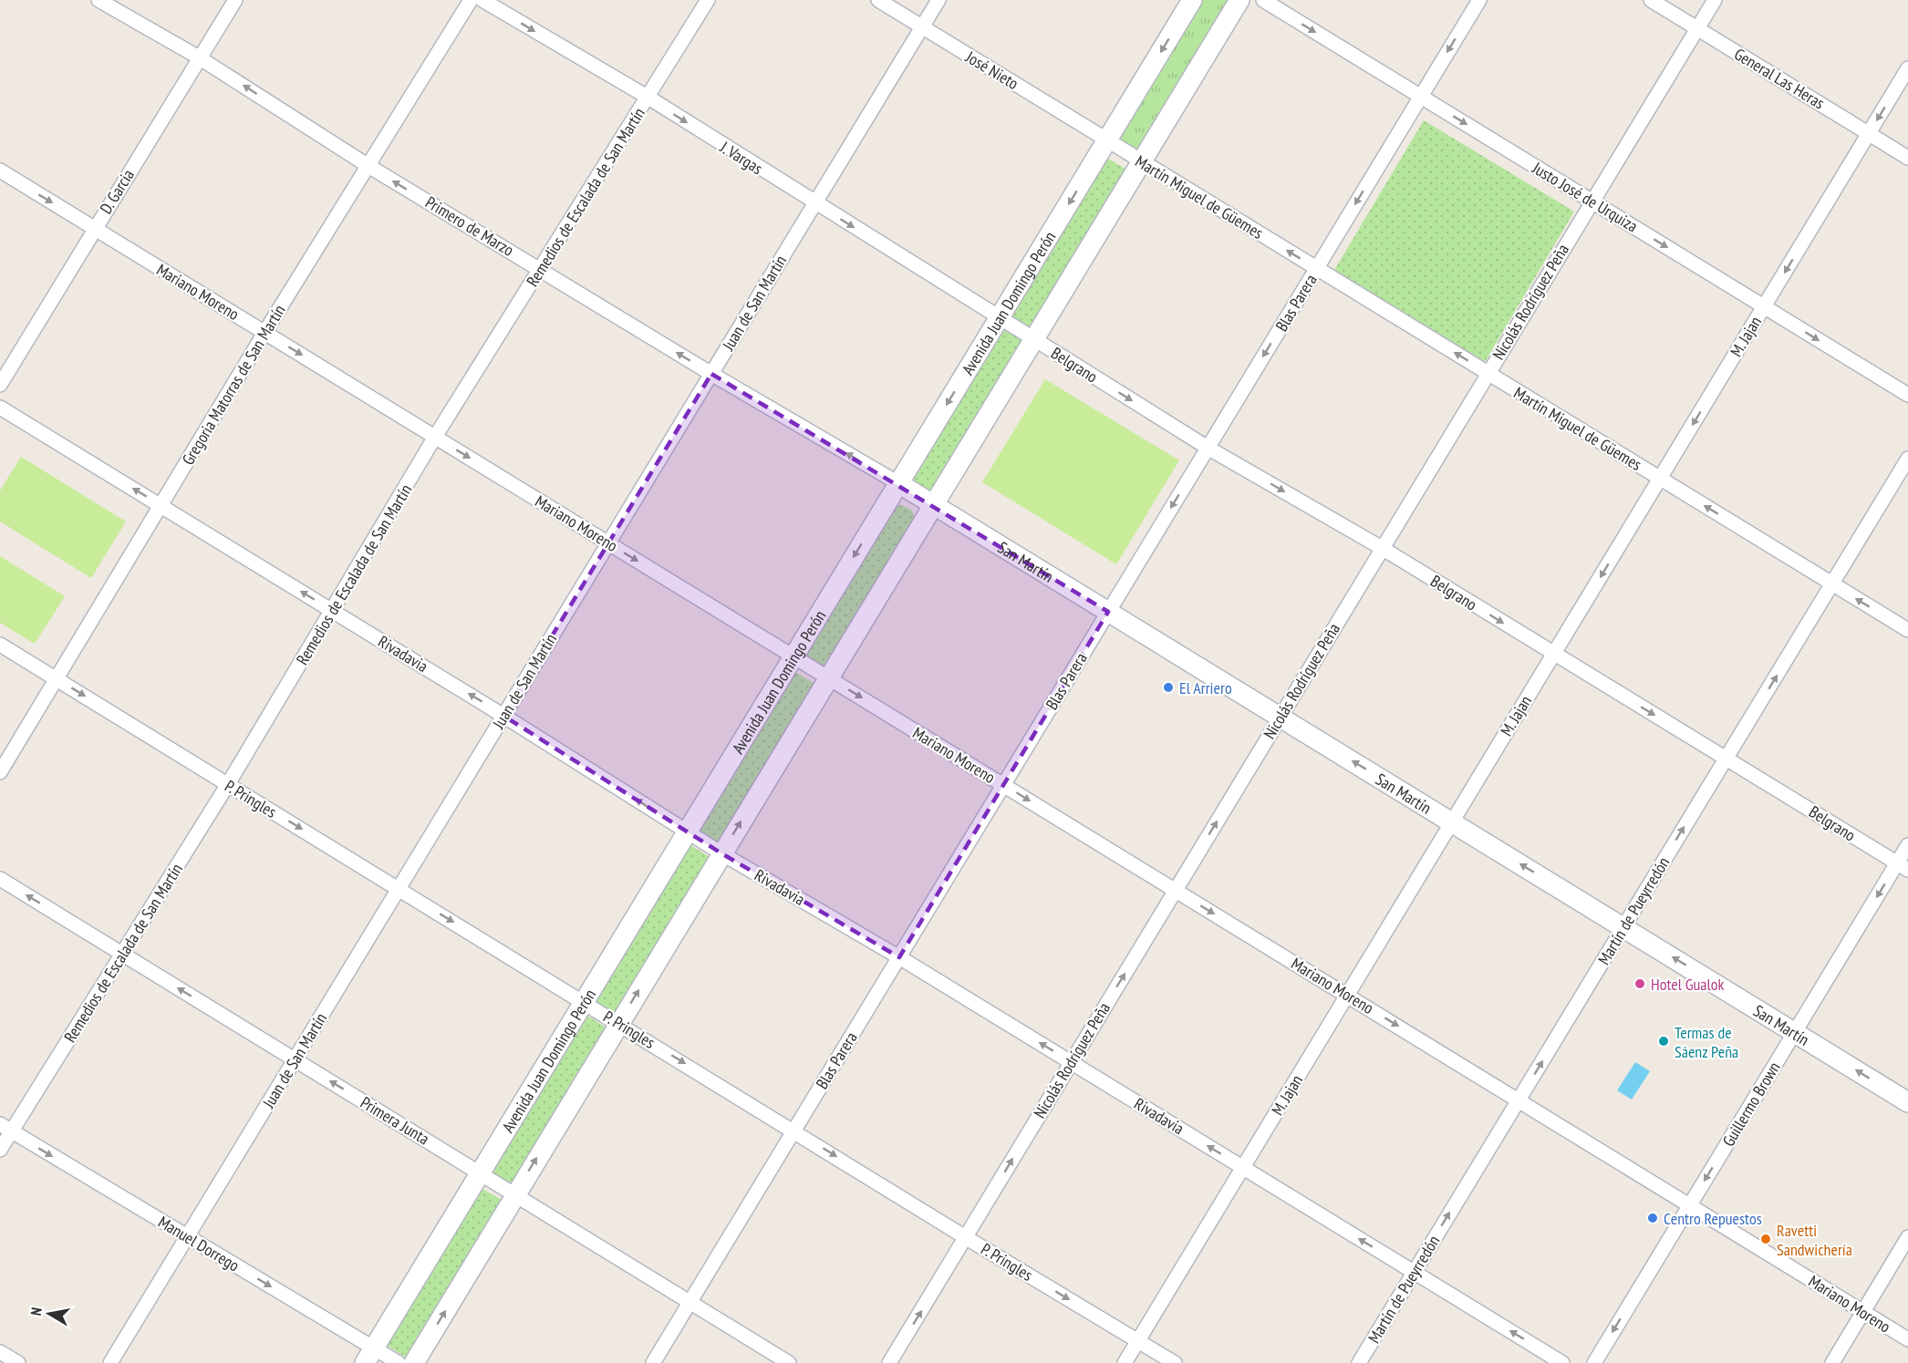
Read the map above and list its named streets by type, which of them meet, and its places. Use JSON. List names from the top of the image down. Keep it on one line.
{"streets":{"main road":["Avenida Juan Domingo Perón","San Martín"],"street":["José Nieto","General Las Heras","J. Vargas","D. Garcia","Remedios de Escalada de San Martín","Martín Miguel de Güemes","Justo José de Urquiza","Primero de Marzo","Mariano Moreno","Nicolás Rodríguez Peña","Juan de San Martín","Blas Parera","M. Jajan","Belgrano","Gregoria Matorras de San Martín","Rivadavia","P. Pringles","Martín de Pueyrredón","Guillermo Brown","Primera Junta","Manuel Dorrego"]},"crossings":[["José Nieto","Martín Miguel de Güemes"],["José Nieto","Juan de San Martín"],["José Nieto","Avenida Juan Domingo Perón"],["General Las Heras","Nicolás Rodríguez Peña"],["General Las Heras","M. Jajan"],["J. Vargas","Remedios de Escalada de San Martín"],["J. Vargas","Juan de San Martín"],["J. Vargas","Avenida Juan Domingo Perón"],["J. Vargas","Belgrano"],["D. Garcia","Primero de Marzo"],["D. Garcia","Mariano Moreno"],["Remedios de Escalada de San Martín","Primero de Marzo"],["Remedios de Escalada de San Martín","Mariano Moreno"],["Remedios de Escalada de San Martín","Rivadavia"],["Remedios de Escalada de San Martín","P. Pringles"],["Remedios de Escalada de San Martín","Primera Junta"],["Remedios de Escalada de San Martín","Manuel Dorrego"],["Martín Miguel de Güemes","Nicolás Rodríguez Peña"],["Martín Miguel de Güemes","Avenida Juan Domingo Perón"],["Martín Miguel de Güemes","Blas Parera"],["Martín Miguel de Güemes","M. Jajan"],["Martín Miguel de Güemes","Martín de Pueyrredón"],["Justo José de Urquiza","Nicolás Rodríguez Peña"],["Justo José de Urquiza","Blas Parera"],["Justo José de Urquiza","M. Jajan"],["Primero de Marzo","Juan de San Martín"],["Primero de Marzo","Avenida Juan Domingo Perón"],["Primero de Marzo","Gregoria Matorras de San Martín"],["Primero de Marzo","San Martín"],["Mariano Moreno","Nicolás Rodríguez Peña"],["Mariano Moreno","Juan de San Martín"],["Mariano Moreno","Avenida Juan Domingo Perón"],["Mariano Moreno","Blas Parera"],["Mariano Moreno","M. Jajan"],["Mariano Moreno","Gregoria Matorras de San Martín"],["Mariano Moreno","Martín de Pueyrredón"],["Mariano Moreno","Guillermo Brown"],["Nicolás Rodríguez Peña","Belgrano"],["Nicolás Rodríguez Peña","San Martín"],["Nicolás Rodríguez Peña","Rivadavia"],["Nicolás Rodríguez Peña","P. Pringles"],["Juan de San Martín","Rivadavia"],["Juan de San Martín","P. Pringles"],["Juan de San Martín","Primera Junta"],["Juan de San Martín","Manuel Dorrego"],["Avenida Juan Domingo Perón","Belgrano"],["Avenida Juan Domingo Perón","San Martín"],["Avenida Juan Domingo Perón","Rivadavia"],["Avenida Juan Domingo Perón","P. Pringles"],["Avenida Juan Domingo Perón","Primera Junta"],["Avenida Juan Domingo Perón","Manuel Dorrego"],["Blas Parera","Belgrano"],["Blas Parera","San Martín"],["Blas Parera","Rivadavia"],["Blas Parera","P. Pringles"],["Blas Parera","Primera Junta"],["M. Jajan","Belgrano"],["M. Jajan","San Martín"],["M. Jajan","Rivadavia"],["M. Jajan","P. Pringles"],["Belgrano","Martín de Pueyrredón"],["Belgrano","Guillermo Brown"],["Gregoria Matorras de San Martín","Rivadavia"],["Gregoria Matorras de San Martín","P. Pringles"],["San Martín","Martín de Pueyrredón"],["San Martín","Guillermo Brown"],["Rivadavia","Martín de Pueyrredón"]],"one_way":["J. Vargas","Martín Miguel de Güemes","Justo José de Urquiza","Primero de Marzo","Mariano Moreno","Nicolás Rodríguez Peña","Blas Parera","M. Jajan","Belgrano","San Martín","Rivadavia","P. Pringles","Martín de Pueyrredón","Guillermo Brown","Primera Junta","Manuel Dorrego"],"places":["El Arriero","Hotel Gualok","Termas de Sáenz Peña","Centro Repuestos","Ravetti Sandwichería"],"north":"left"}
